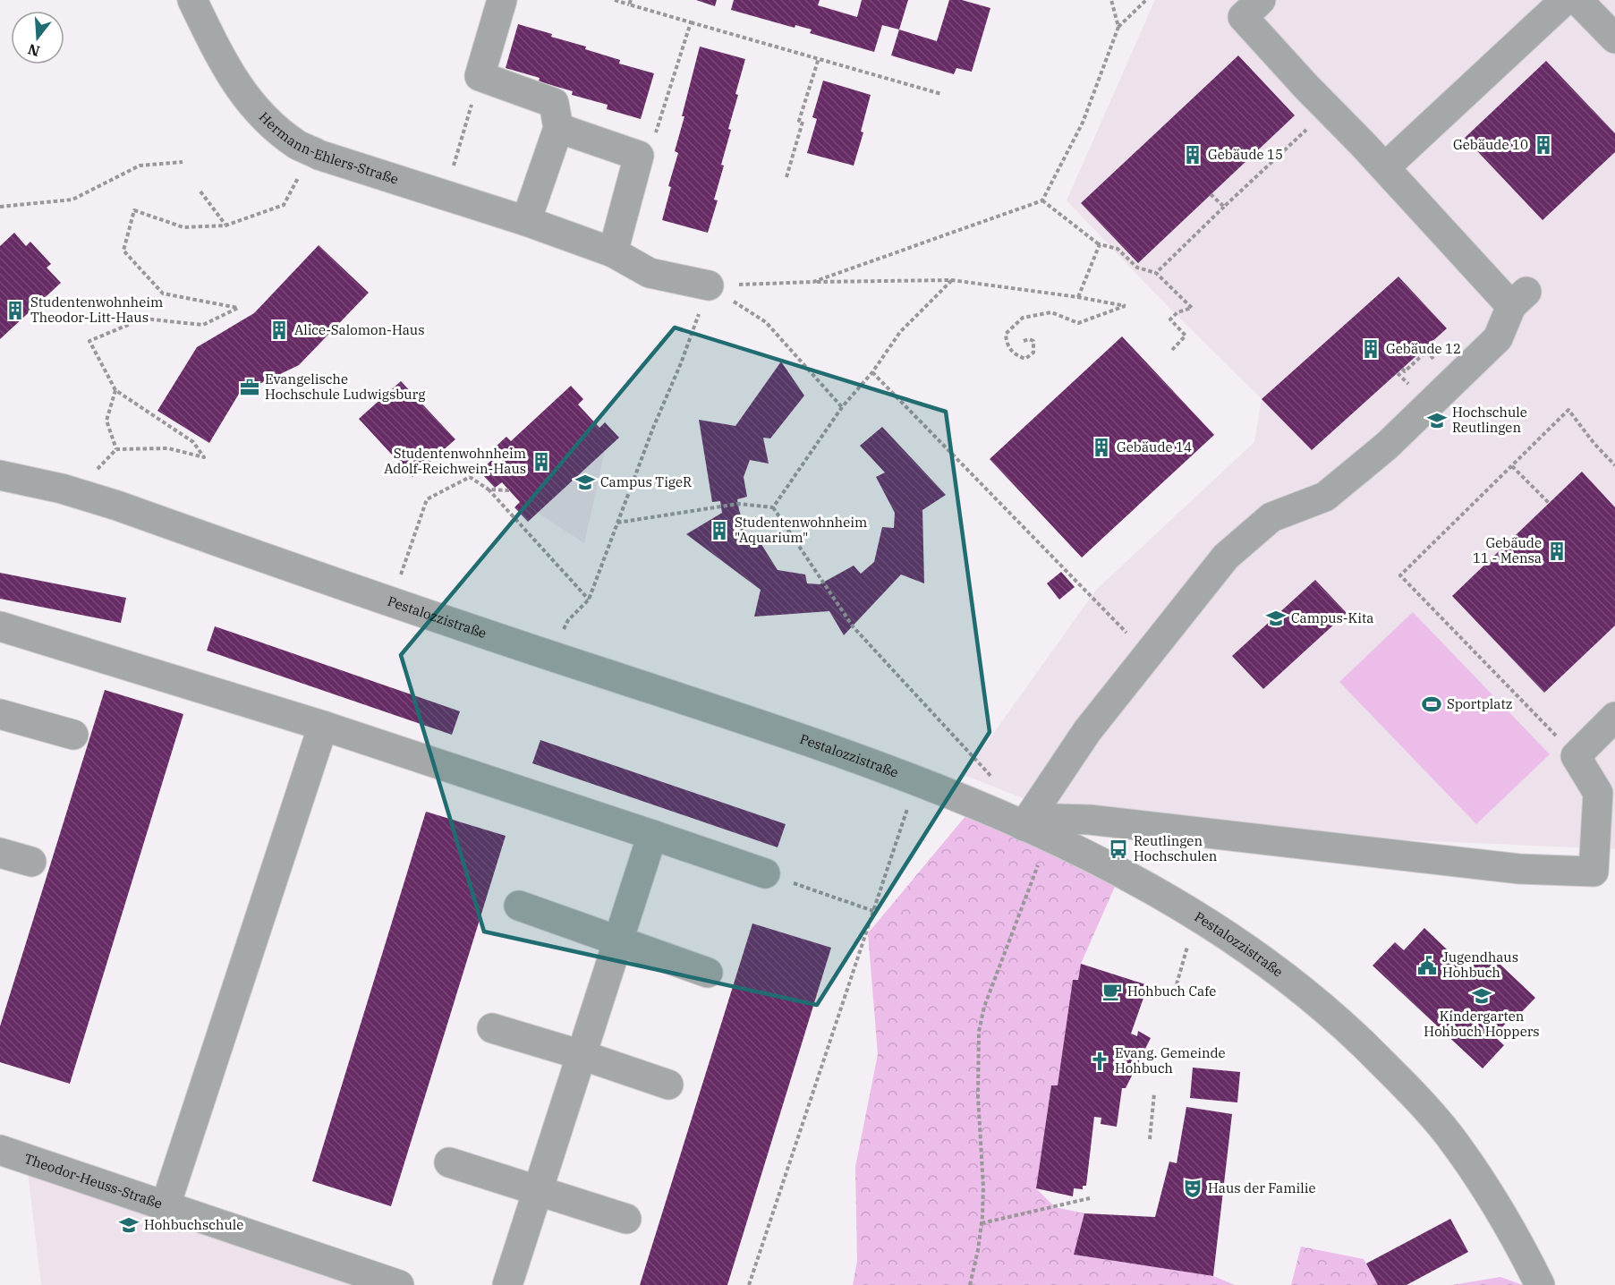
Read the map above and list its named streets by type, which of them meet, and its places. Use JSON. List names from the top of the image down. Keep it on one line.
{"streets":{"street":["Hermann-Ehlers-Straße","Pestalozzistraße","Theodor-Heuss-Straße"]},"places":{"building":["Gebäude 10","Gebäude 15","Studentenwohnheim Theodor-Litt-Haus","Alice-Salomon-Haus","Gebäude 12","Gebäude 14","Studentenwohnheim Adolf-Reichwein-Haus","Studentenwohnheim \"Aquarium\"","Gebäude 11 - Mensa"],"office":["Evangelische Hochschule Ludwigsburg"],"school or university":["Hochschule Reutlingen","Campus TigeR","Campus-Kita","Kindergarten Hohbuch Hoppers","Hohbuchschule"],"sports":["Sportplatz"],"bus stop":["Reutlingen Hochschulen"],"public building":["Jugendhaus Hohbuch"],"cafe":["Hohbuch Cafe"],"church":["Evang. Gemeinde Hohbuch"],"theatre":["Haus der Familie"]},"north":"bottom"}
